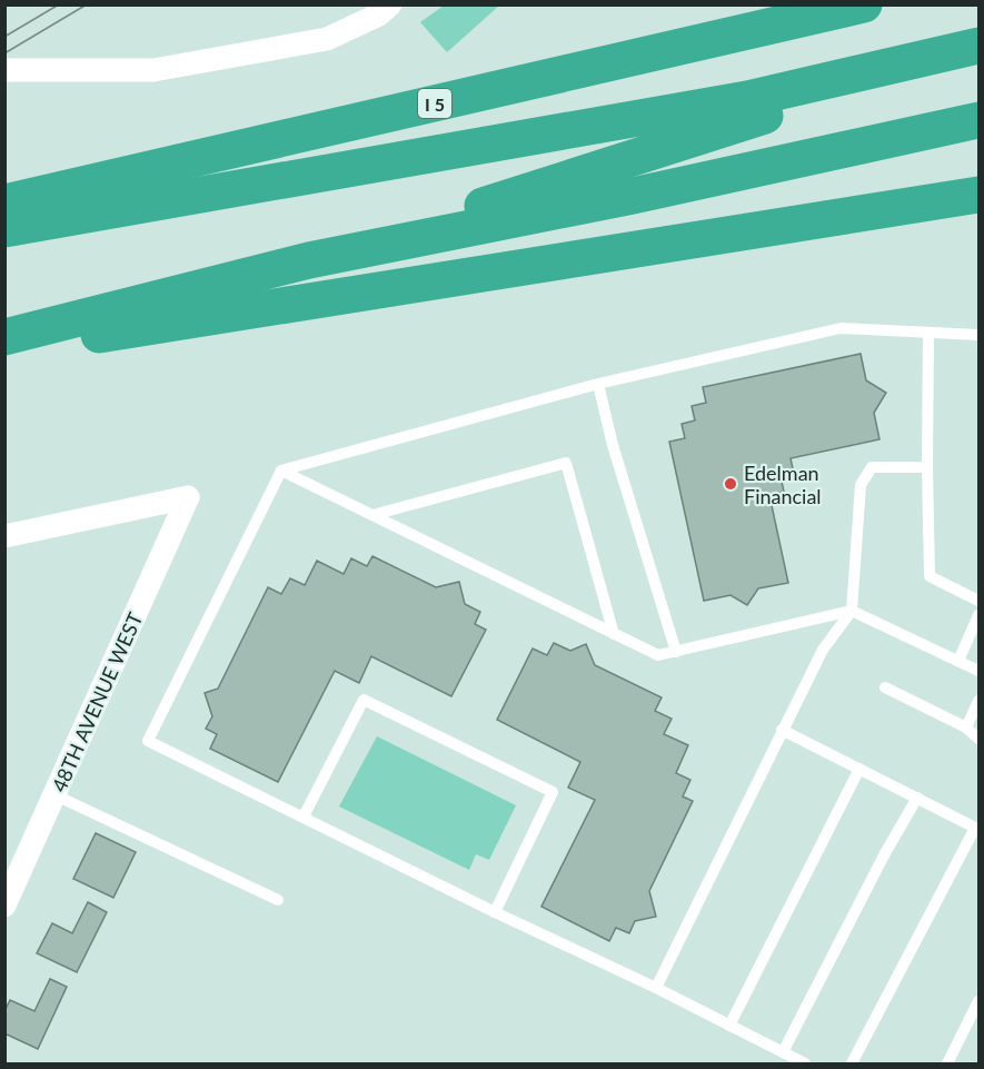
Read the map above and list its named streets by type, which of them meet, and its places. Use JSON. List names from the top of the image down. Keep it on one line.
{"streets":{"highway":["I 5"],"street":["48TH AVENUE WEST"]},"places":["Edelman Financial"]}
